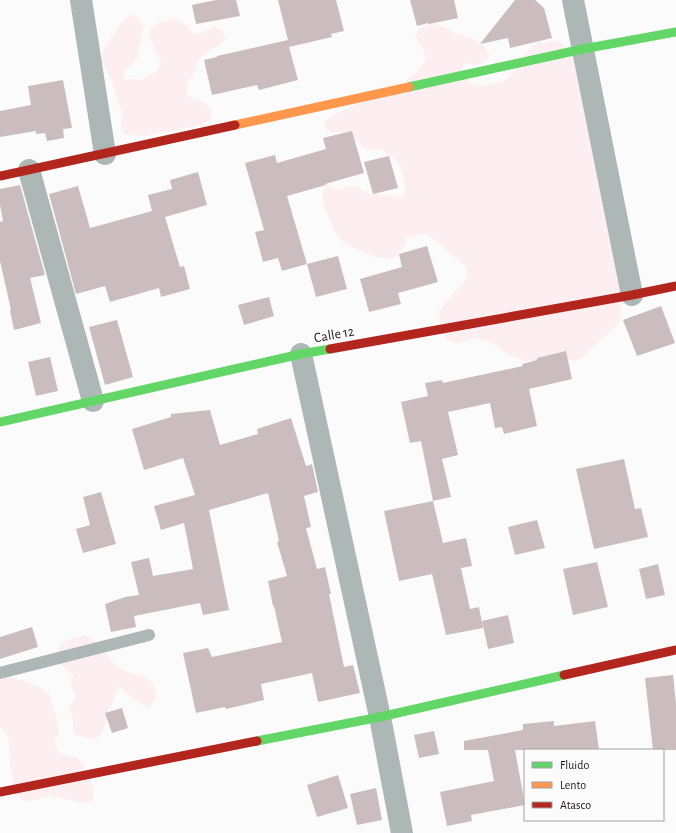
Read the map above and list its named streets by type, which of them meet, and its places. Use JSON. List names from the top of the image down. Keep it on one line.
{"streets":{"street":["Calle 12"]},"legend":["Fluido","Lento","Atasco"]}
